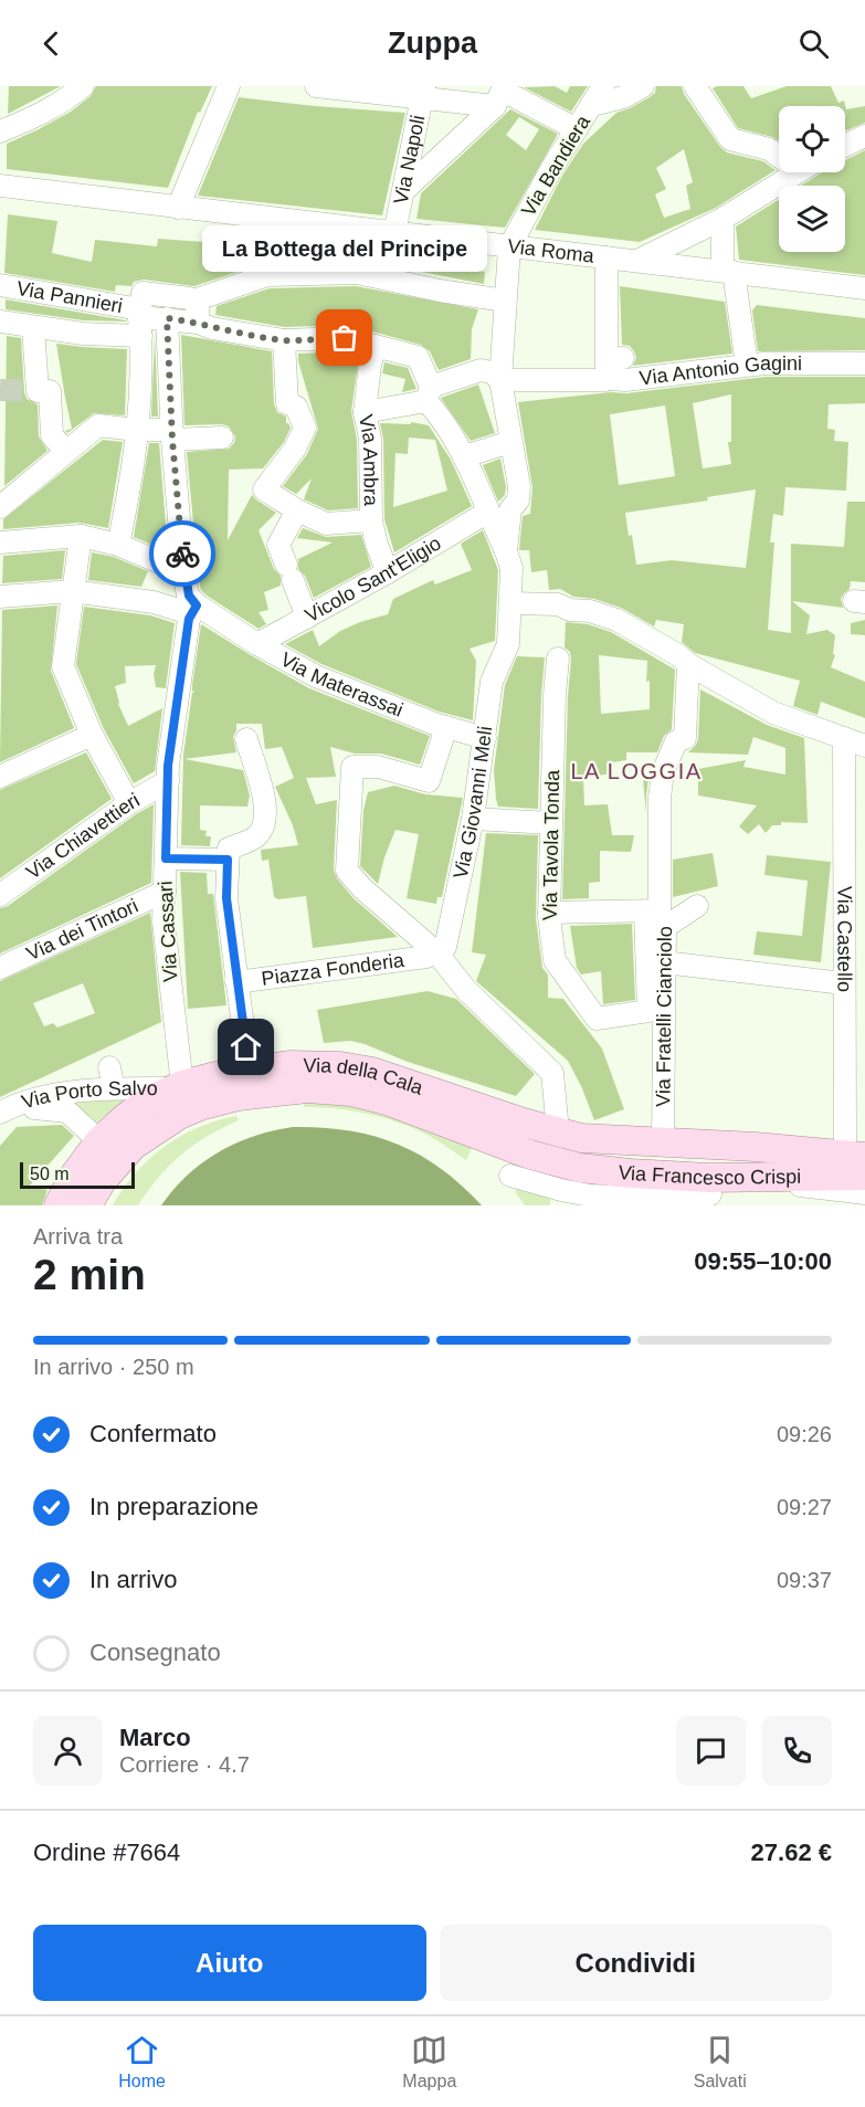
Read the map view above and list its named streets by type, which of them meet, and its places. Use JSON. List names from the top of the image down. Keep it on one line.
{"streets":{"main road":["Via della Cala","Via Francesco Crispi"],"street":["Via Napoli","Via Bandiera","Via Roma","Via Pannieri","Via Antonio Gagini","Via Ambra","Vicolo Sant'Eligio","Via Materassai","Via Giovanni Meli","Via Chiavettieri","Via Tavola Tonda","Via dei Tintori","Via Cassari","Via Castello","Piazza Fonderia","Via Fratelli Cianciolo","Via Porto Salvo"]},"crossings":[["Via Napoli","Via Roma"],["Via Bandiera","Via Roma"],["Via Ambra","Vicolo Sant'Eligio"],["Vicolo Sant'Eligio","Via Materassai"],["Via Materassai","Via Giovanni Meli"],["Via Materassai","Via Cassari"],["Via Giovanni Meli","Piazza Fonderia"],["Via Chiavettieri","Via Cassari"],["Via Tavola Tonda","Via Fratelli Cianciolo"],["Via dei Tintori","Via Cassari"],["Via Cassari","Via della Cala"],["Via Cassari","Via Porto Salvo"],["Via Castello","Via Francesco Crispi"],["Piazza Fonderia","Via della Cala"],["Via Fratelli Cianciolo","Via Francesco Crispi"],["Via della Cala","Via Porto Salvo"],["Via della Cala","Via Francesco Crispi"]],"districts":["LA LOGGIA"],"places":["La Bottega del Principe"],"scale_bar":"50 m","page":{"header":"Zuppa","bubble":"La Bottega del Principe","scale":"50 m","heading":["2 min","Arriva tra","09:55–10:00"],"panel":["Marco","Corriere · 4.7","Ordine #7664","27.62 €"],"bar":"In arrivo · 250 m","list":[["Confermato","09:26"],["In preparazione","09:27"],["In arrivo","09:37"],"Consegnato"],"buttons":["Aiuto","Condividi"],"tabs":["Home","Mappa","Salvati"]}}
